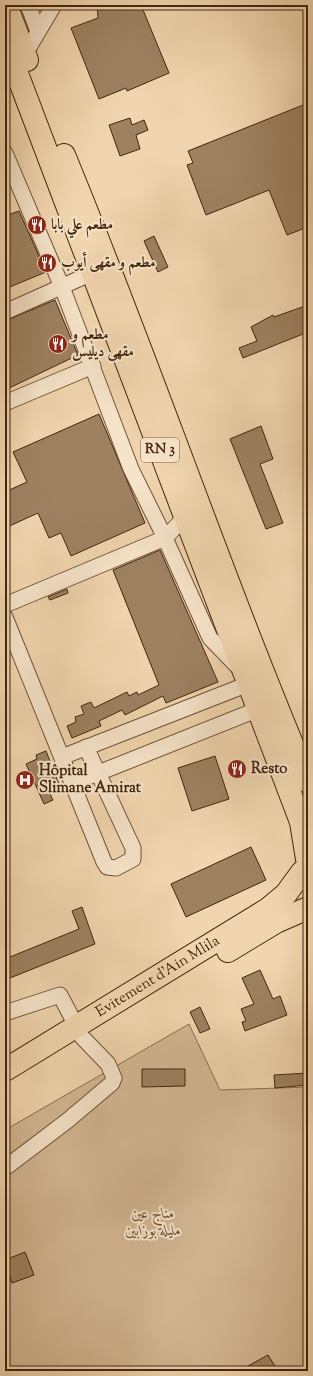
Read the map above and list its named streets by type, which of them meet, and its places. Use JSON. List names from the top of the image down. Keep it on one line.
{"streets":{"highway":["RN 3","Evitement d'Ain Mlila"]},"crossings":[["RN 3","Evitement d'Ain Mlila"]],"parks":["مناج عين مليلة بوزابين"],"places":{"restaurant":["مطعم علي بابا","مطعم و مقهى أيوب","مطعم و مقهى ديليس","Resto"],"hospital":["Hôpital Slimane Amirat"]}}
